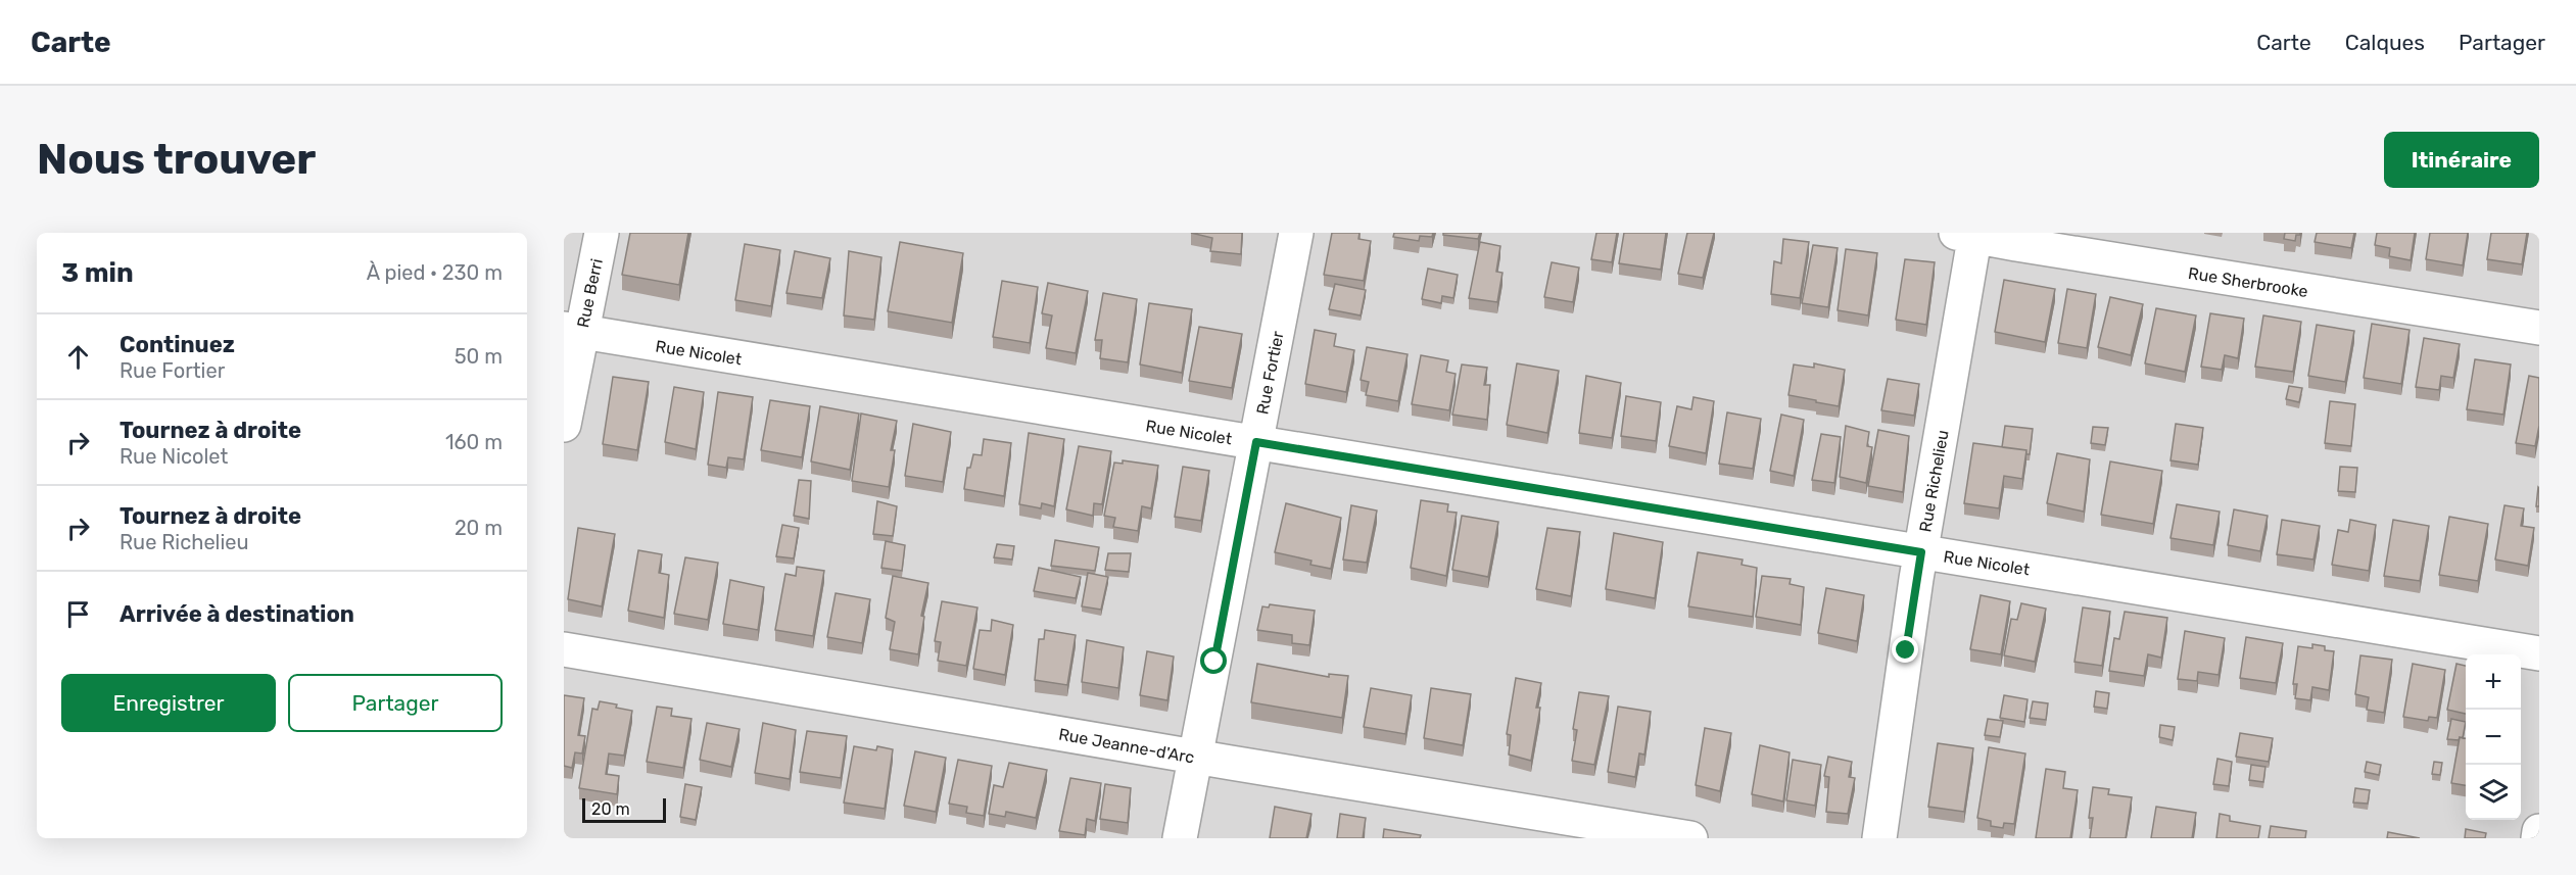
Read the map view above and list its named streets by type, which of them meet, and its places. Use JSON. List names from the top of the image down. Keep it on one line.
{"streets":{"street":["Rue Sherbrooke","Rue Berri","Rue Nicolet","Rue Fortier","Rue Richelieu","Rue Jeanne-d'Arc"]},"crossings":[["Rue Sherbrooke","Rue Richelieu"],["Rue Berri","Rue Nicolet"],["Rue Nicolet","Rue Fortier"],["Rue Nicolet","Rue Richelieu"],["Rue Fortier","Rue Jeanne-d'Arc"]],"scale_bar":"20 m","page":{"header":"Carte","nav":["Carte","Calques","Partager"],"buttons":["Itinéraire",["Enregistrer","Partager"]],"title":"Nous trouver","heading":["3 min","À pied · 230 m"],"list":[["Continuez","Rue Fortier","50 m"],["Tournez à droite","Rue Nicolet","160 m"],["Tournez à droite","Rue Richelieu","20 m"],"Arrivée à destination"],"map_buttons":["+","−"],"scale":"20 m"}}
